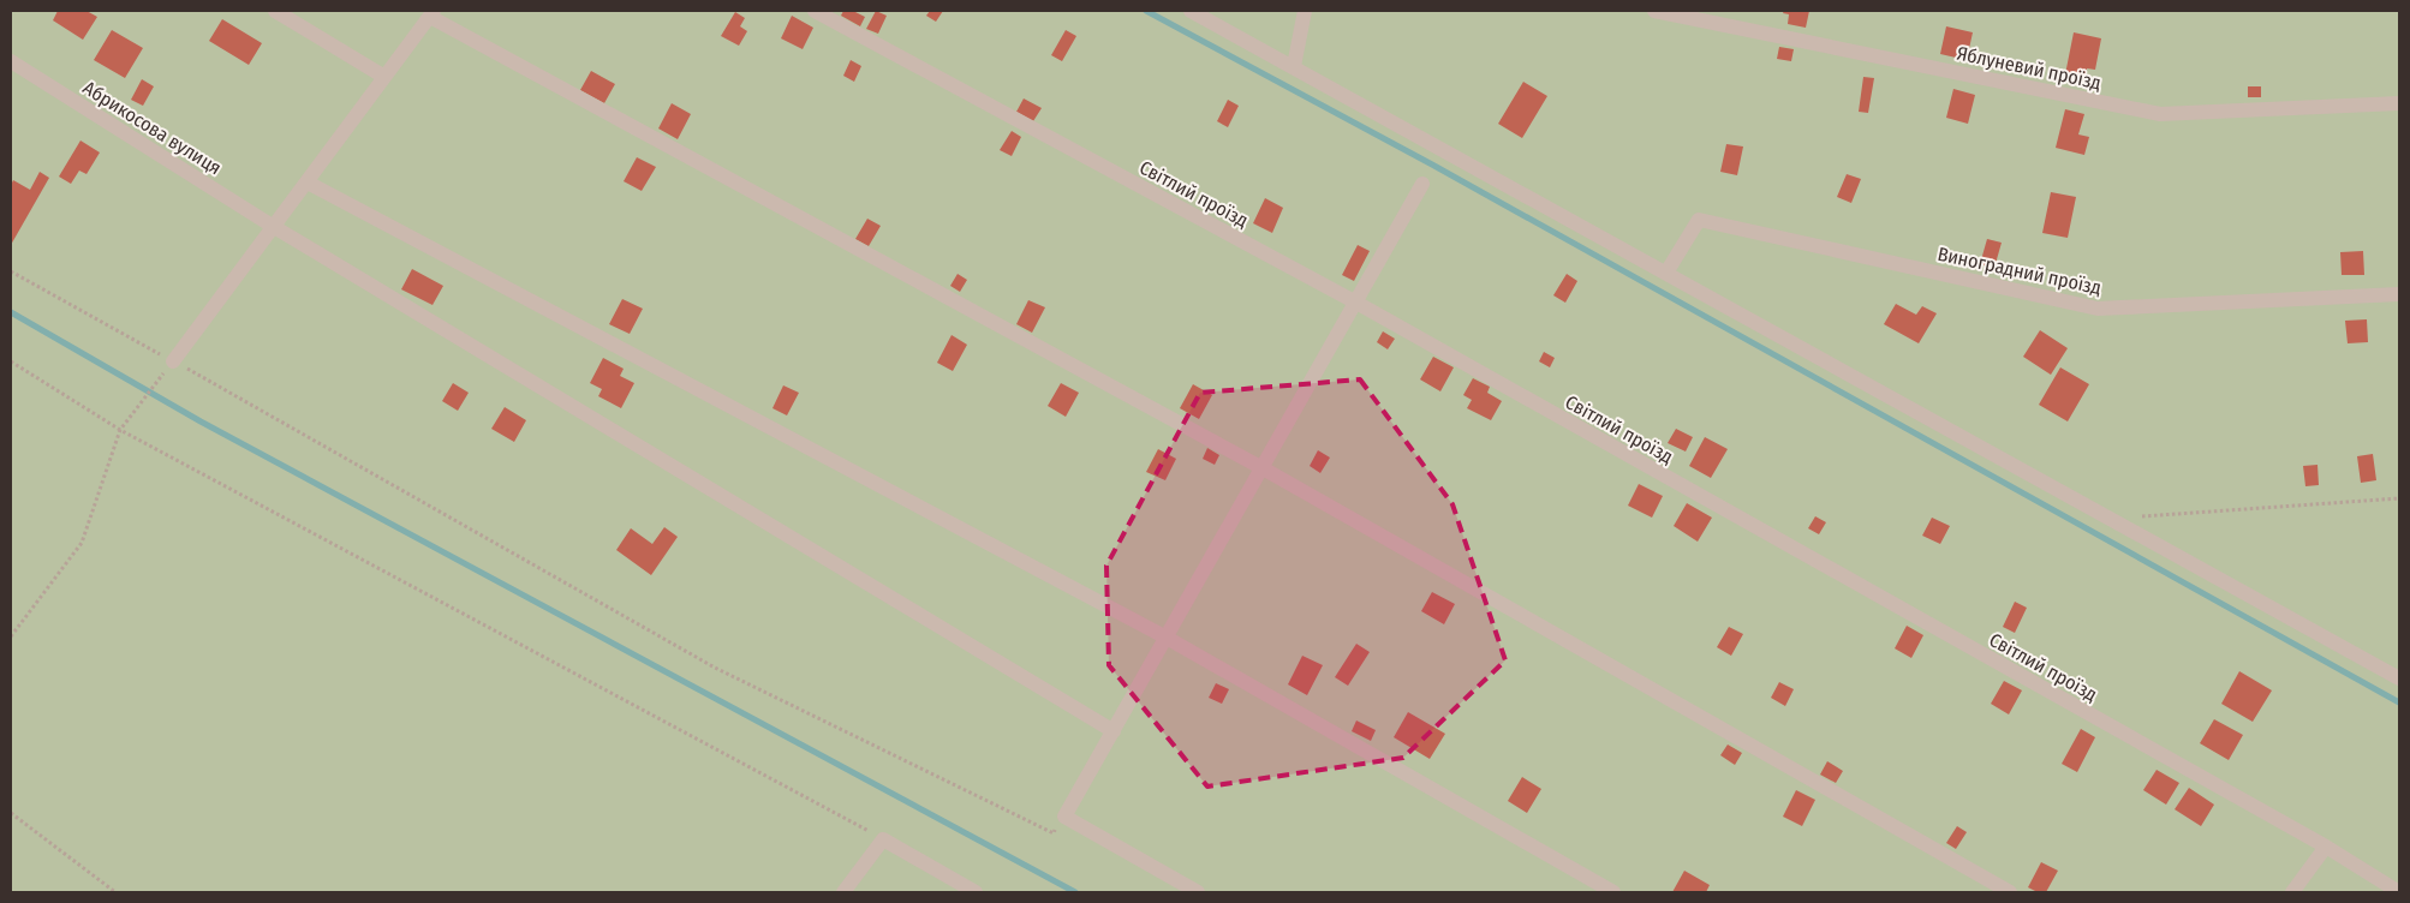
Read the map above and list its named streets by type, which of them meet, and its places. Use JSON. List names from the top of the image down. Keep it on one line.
{"streets":{"street":["Яблуневий проїзд","Абрикосова вулиця","Світлий проїзд","Виноградний проїзд"]}}
